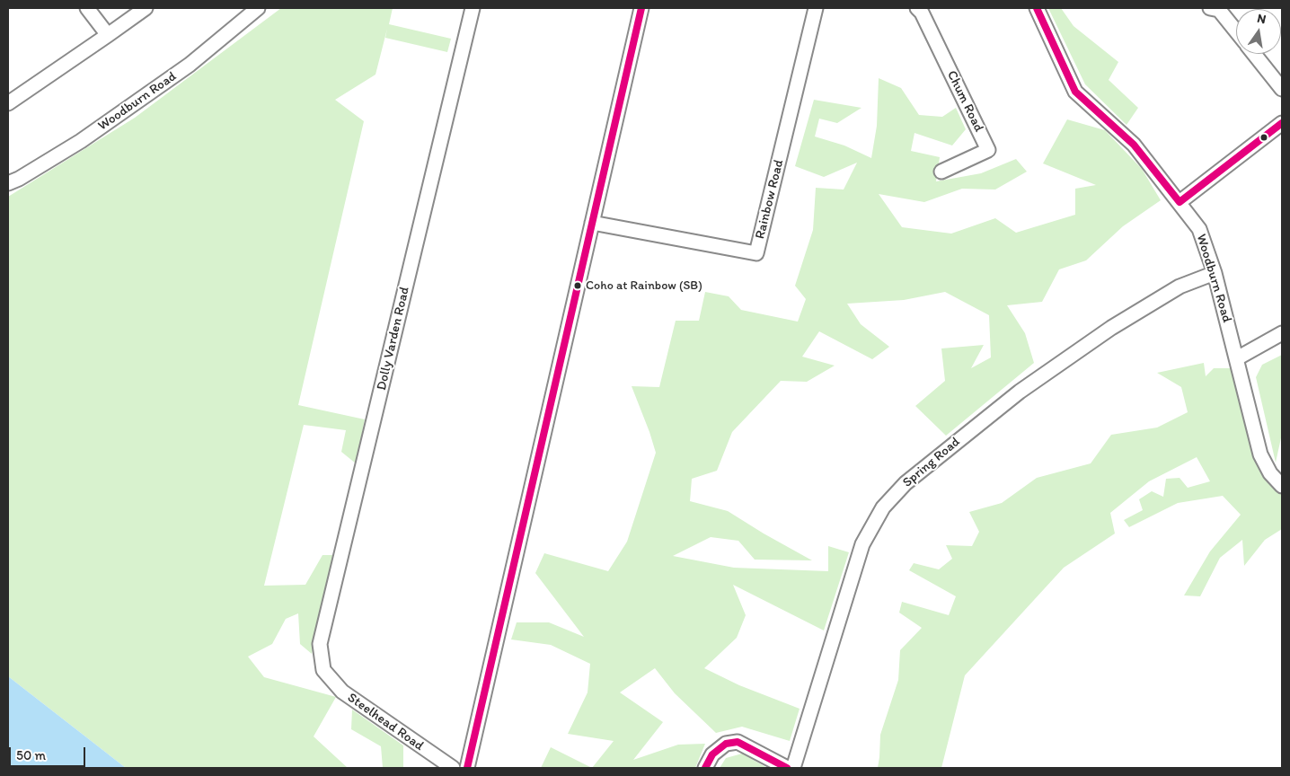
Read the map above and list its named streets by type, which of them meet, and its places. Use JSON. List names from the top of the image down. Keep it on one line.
{"streets":{"street":["Woodburn Road","Chum Road","Rainbow Road","Dolly Varden Road","Spring Road","Steelhead Road"]},"crossings":[["Woodburn Road","Spring Road"],["Dolly Varden Road","Steelhead Road"]],"places":["Coho at Rainbow (SB)"],"scale_bar":"50 m","north":"top"}
